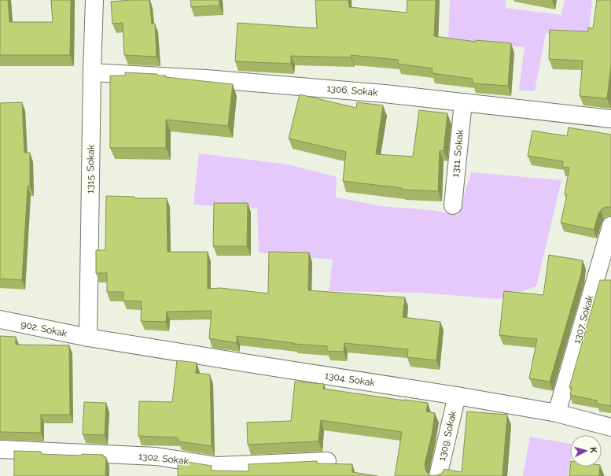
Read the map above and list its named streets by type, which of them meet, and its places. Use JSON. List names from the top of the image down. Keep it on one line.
{"streets":{"street":["1306. Sokak","1311. Sokak","1315. Sokak","1307. Sokak","902. Sokak","1304. Sokak","1309. Sokak","1302. Sokak"]},"crossings":[["1306. Sokak","1311. Sokak"],["1306. Sokak","1315. Sokak"],["1315. Sokak","902. Sokak"],["1315. Sokak","1304. Sokak"],["1307. Sokak","1304. Sokak"],["902. Sokak","1304. Sokak"],["1304. Sokak","1309. Sokak"]],"north":"right"}
